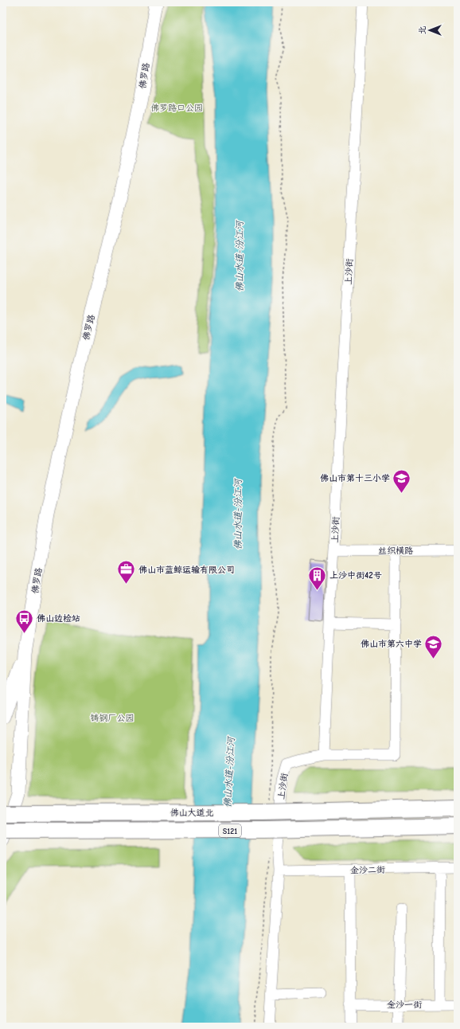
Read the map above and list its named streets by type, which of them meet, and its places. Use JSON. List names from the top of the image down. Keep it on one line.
{"streets":{"highway":["佛山大道北","S121"],"main road":["佛罗路"],"street":["上沙街","丝织横路","金沙二街","金沙一街"]},"crossings":[["上沙街","丝织横路"],["上沙街","金沙二街"]],"water":["佛山水道-汾江河"],"parks":["佛罗路口公园","铸钢厂公园"],"places":{"school or university":["佛山市第十三小学","佛山市第六中学"],"office":["佛山市蓝鲸运输有限公司"],"building":["上沙中街42号"],"bus stop":["佛山边检站"]},"north":"left"}
